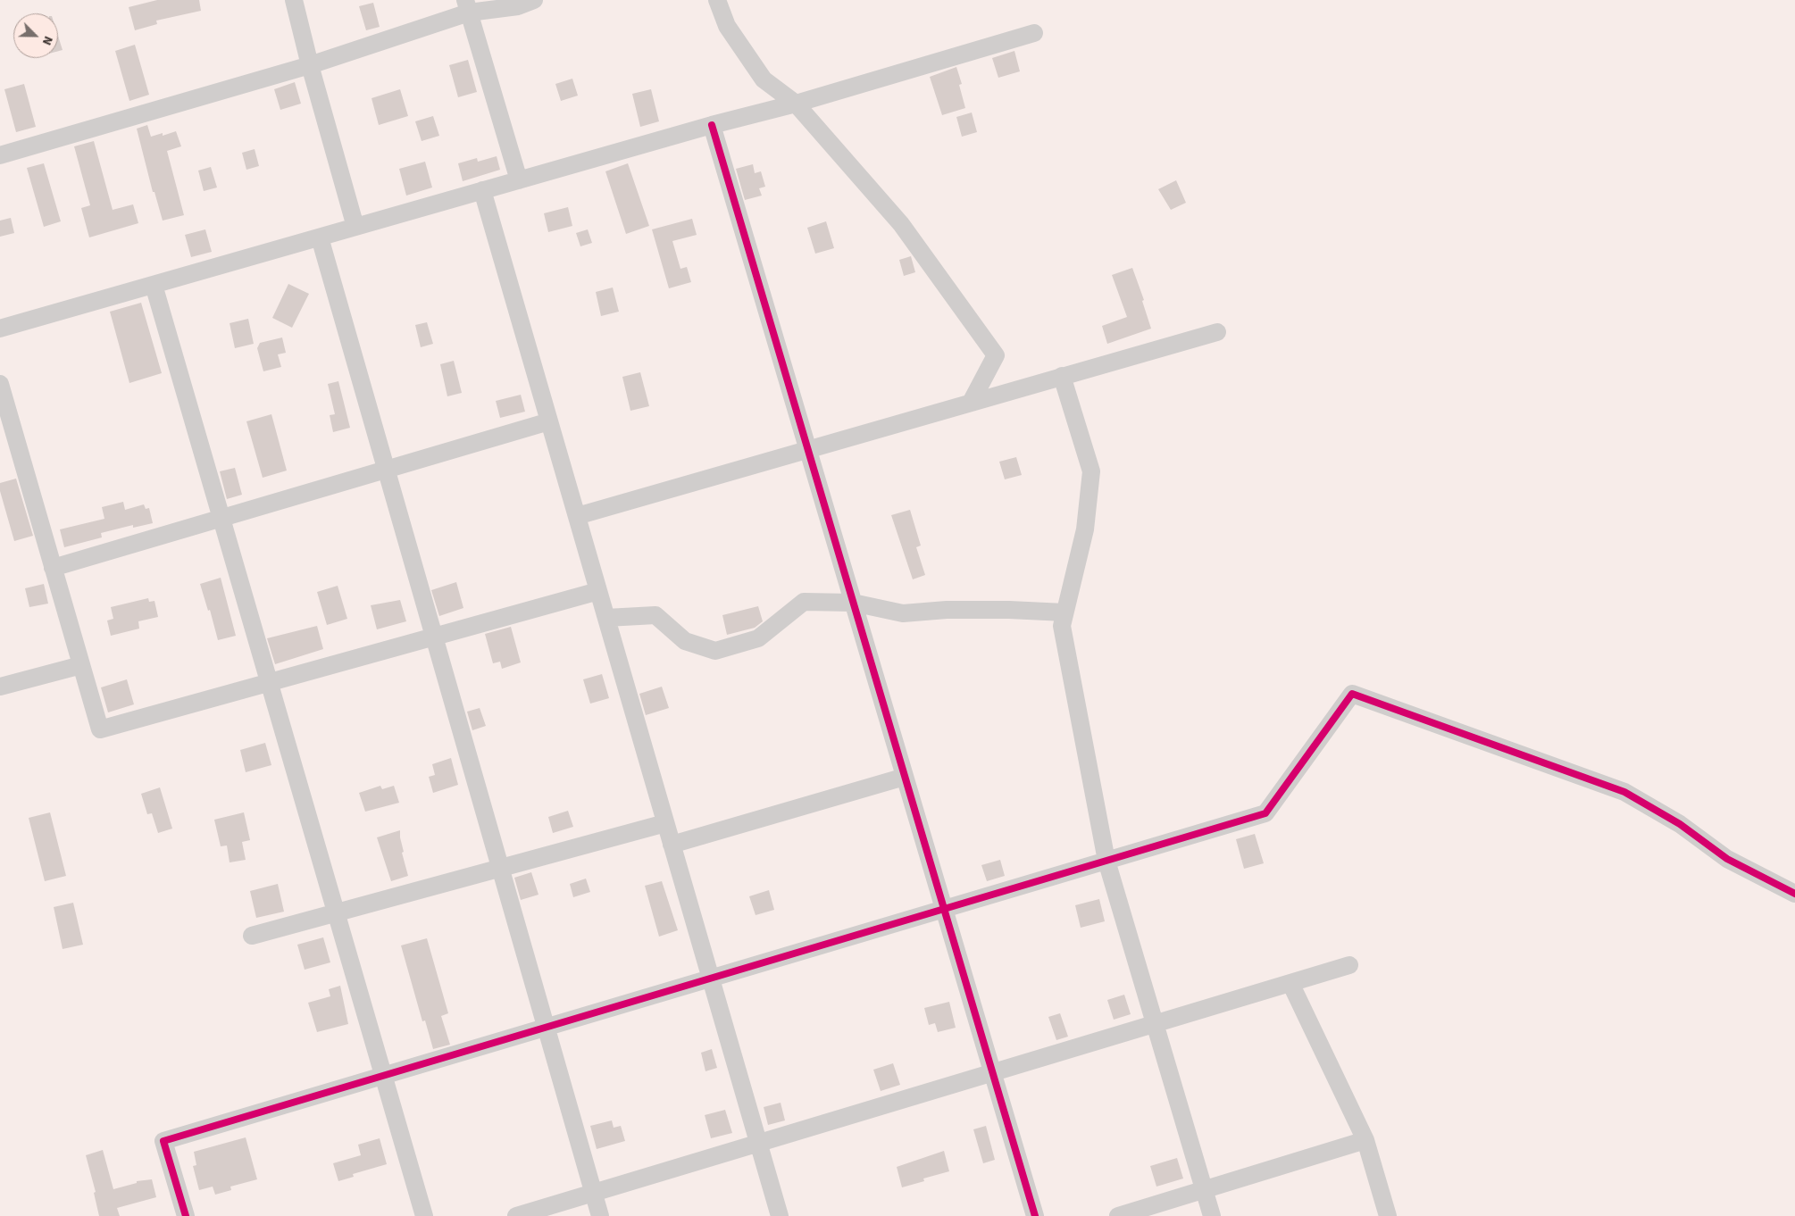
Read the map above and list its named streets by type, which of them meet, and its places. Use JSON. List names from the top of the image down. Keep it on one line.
{"north":"bottom right"}
